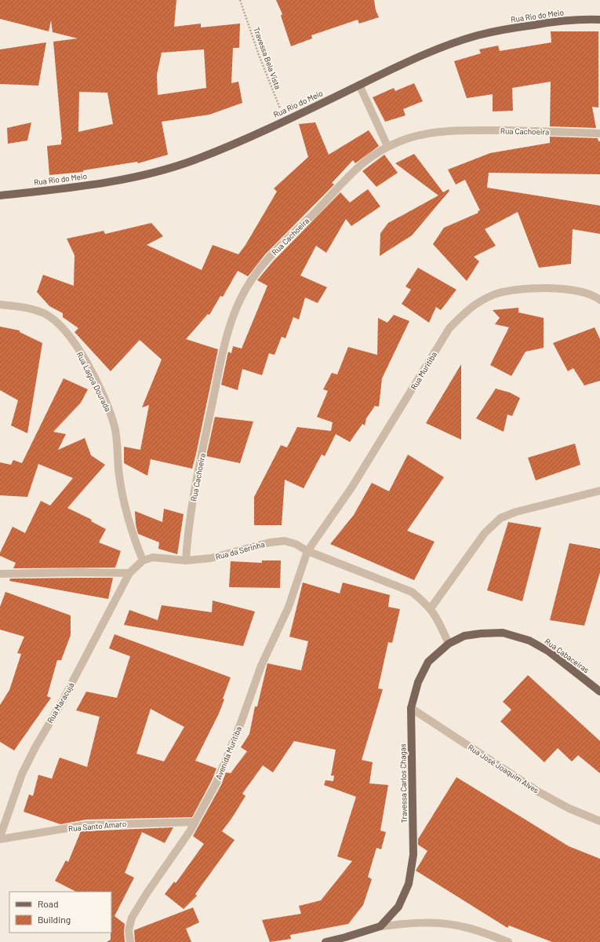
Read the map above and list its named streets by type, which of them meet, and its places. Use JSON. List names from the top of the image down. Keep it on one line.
{"streets":{"main road":["Rua Rio do Meio","Rua Cabaceiras","Travessa Carlos Chagas"],"street":["Rua Cachoeira","Rua Muritiba","Rua Lagoa Dourada","Rua da Serinha","Rua Maracujá","Avenida Muritiba","Rua José Joaquim Alves","Rua Santo Amaro"],"path":["Travessa Bela Vista"]},"crossings":[["Rua Rio do Meio","Travessa Bela Vista"],["Rua Cachoeira","Rua da Serinha"],["Rua Muritiba","Rua da Serinha"],["Rua Muritiba","Avenida Muritiba"],["Rua Lagoa Dourada","Rua da Serinha"],["Rua da Serinha","Rua Cabaceiras"],["Rua da Serinha","Avenida Muritiba"],["Rua da Serinha","Travessa Carlos Chagas"],["Rua Cabaceiras","Travessa Carlos Chagas"],["Avenida Muritiba","Rua Santo Amaro"],["Rua José Joaquim Alves","Travessa Carlos Chagas"]],"legend":["Road","Building"]}
